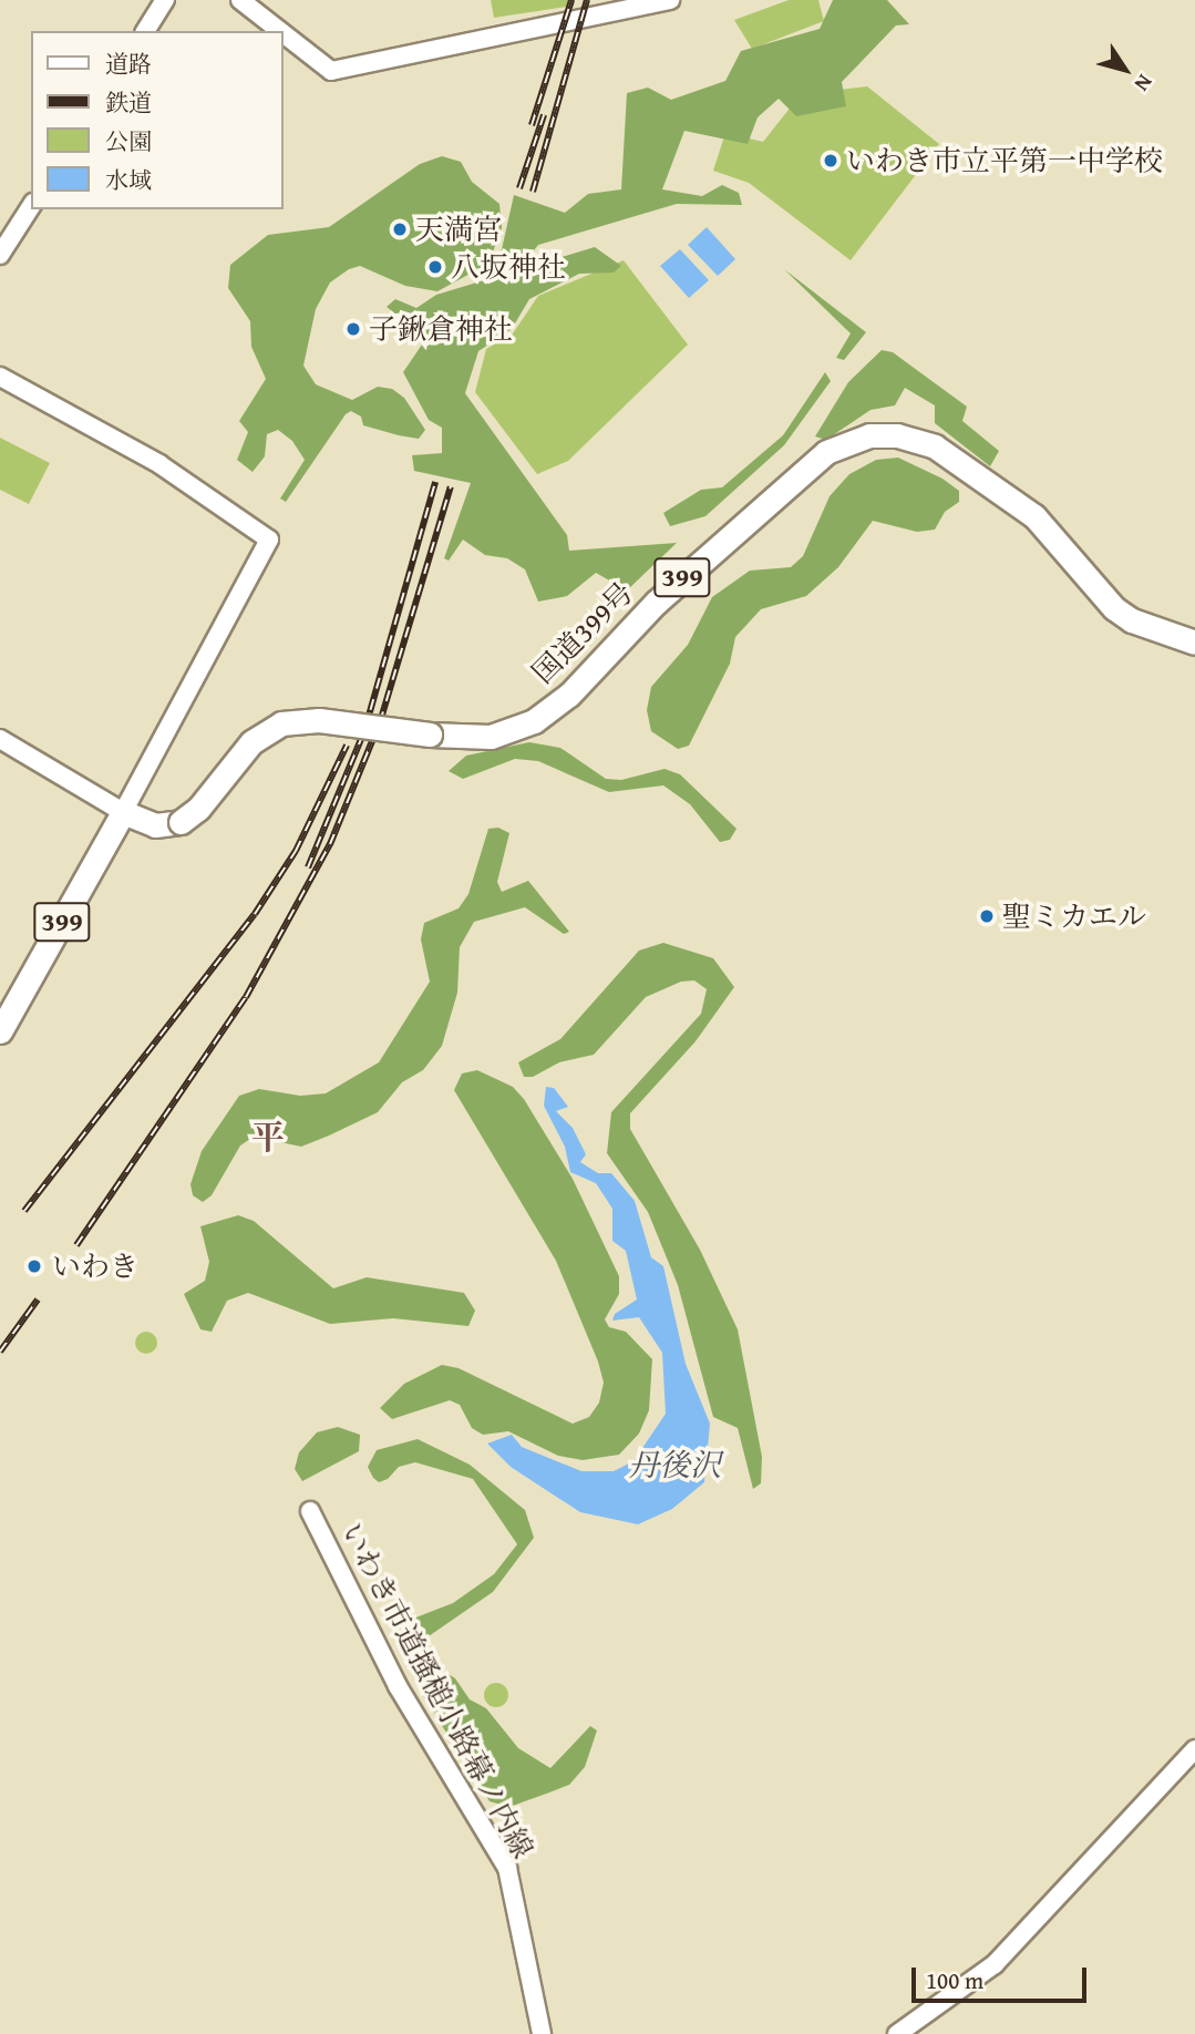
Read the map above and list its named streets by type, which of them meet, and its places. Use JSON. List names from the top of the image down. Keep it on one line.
{"streets":{"highway":["399","国道399号"],"street":["いわき市道搔槌小路幕ノ内線"]},"crossings":[["399","国道399号"]],"districts":["平"],"water":["丹後沢"],"places":["いわき市立平第一中学校","天満宮","八坂神社","子鍬倉神社","聖ミカエル","いわき"],"legend":["道路","鉄道","公園","水域"],"scale_bar":"100 m","north":"bottom right"}
